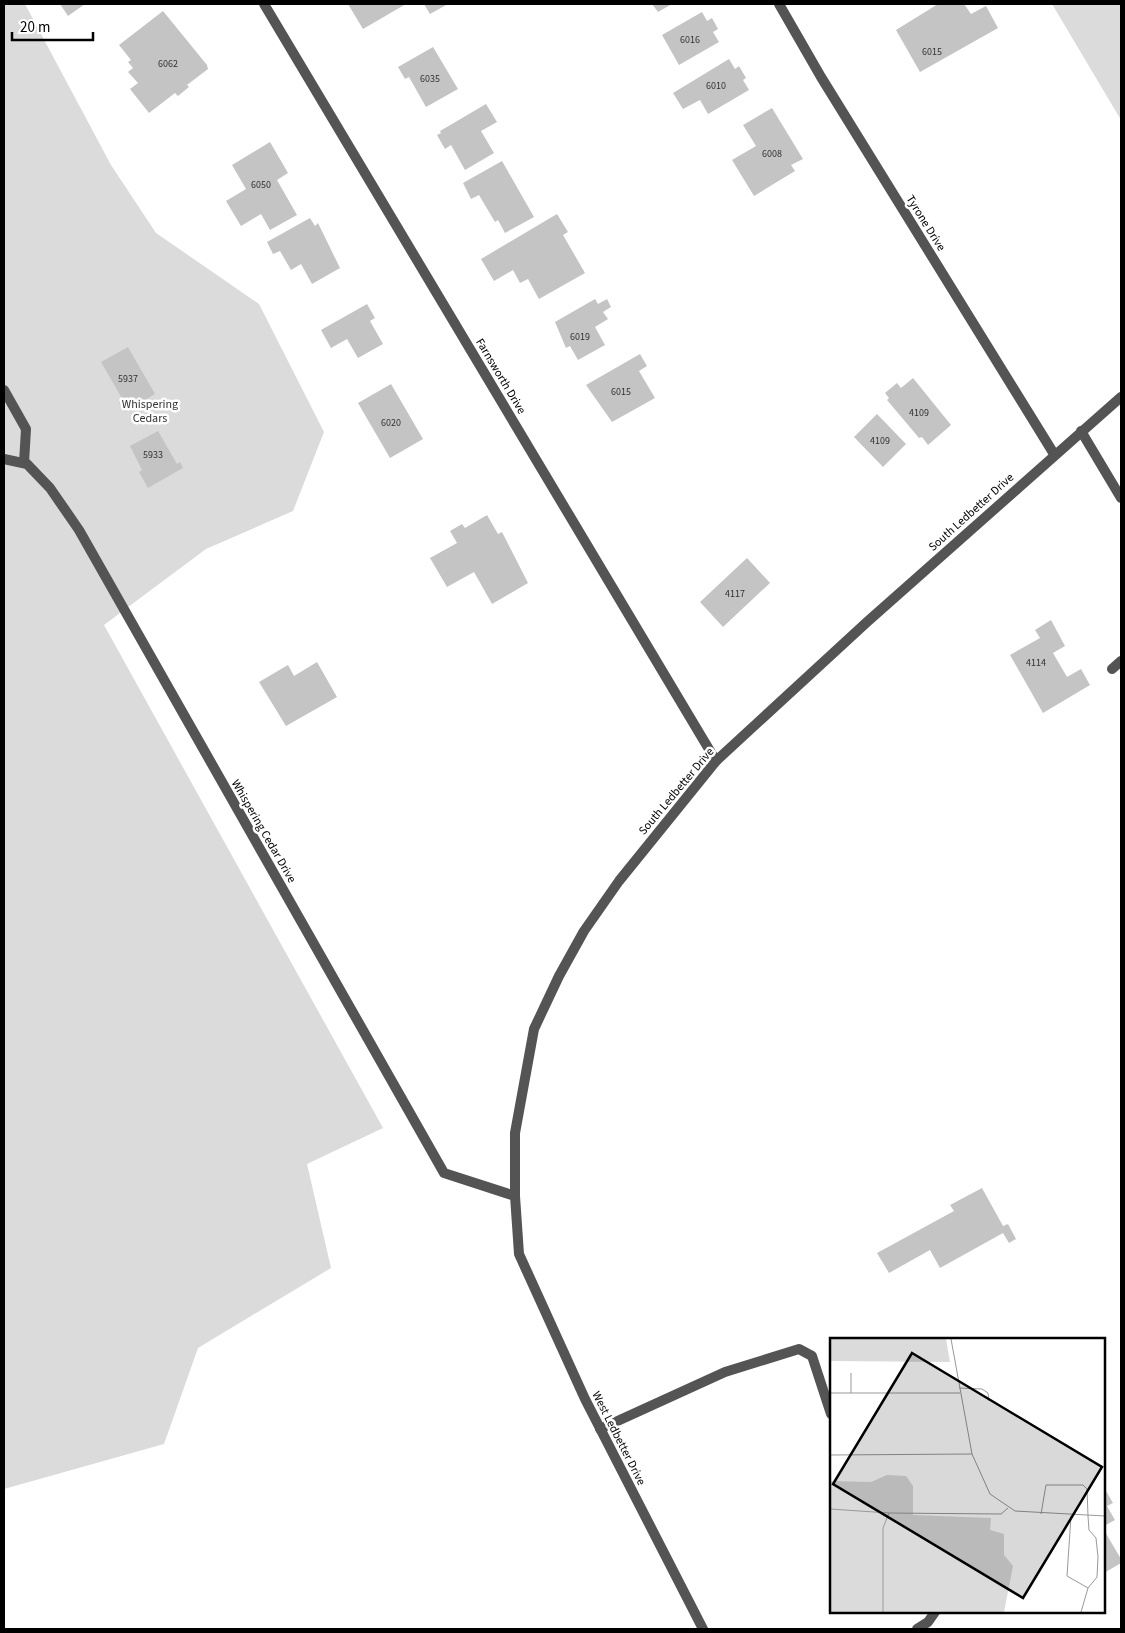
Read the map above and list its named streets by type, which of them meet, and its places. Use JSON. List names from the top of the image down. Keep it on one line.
{"streets":{"street":["Tyrone Drive","Farnsworth Drive","South Ledbetter Drive","Whispering Cedar Drive","West Ledbetter Drive"]},"crossings":[["Tyrone Drive","South Ledbetter Drive"],["Farnsworth Drive","South Ledbetter Drive"],["South Ledbetter Drive","Whispering Cedar Drive"],["South Ledbetter Drive","West Ledbetter Drive"]],"parks":["Whispering Cedars"],"house_numbers":["6016","6015","6062","6035","6010","6008","6050","6019","5937","6015","4109","6020","4109","5933","4117","4114"],"scale_bar":"20 m"}
